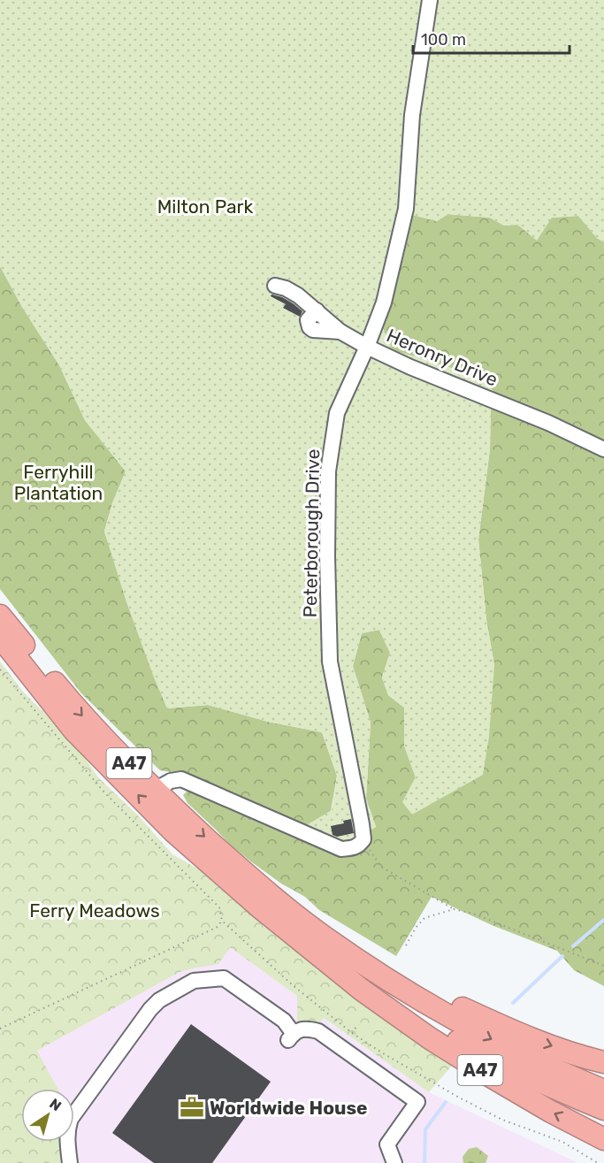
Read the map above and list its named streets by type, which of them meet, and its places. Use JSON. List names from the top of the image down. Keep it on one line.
{"streets":{"highway":["A47"],"street":["Heronry Drive","Peterborough Drive"]},"crossings":[["Heronry Drive","Peterborough Drive"]],"parks":["Milton Park","Ferryhill Plantation","Ferry Meadows"],"places":{"office":["Worldwide House"]},"scale_bar":"100 m","north":"top right"}
